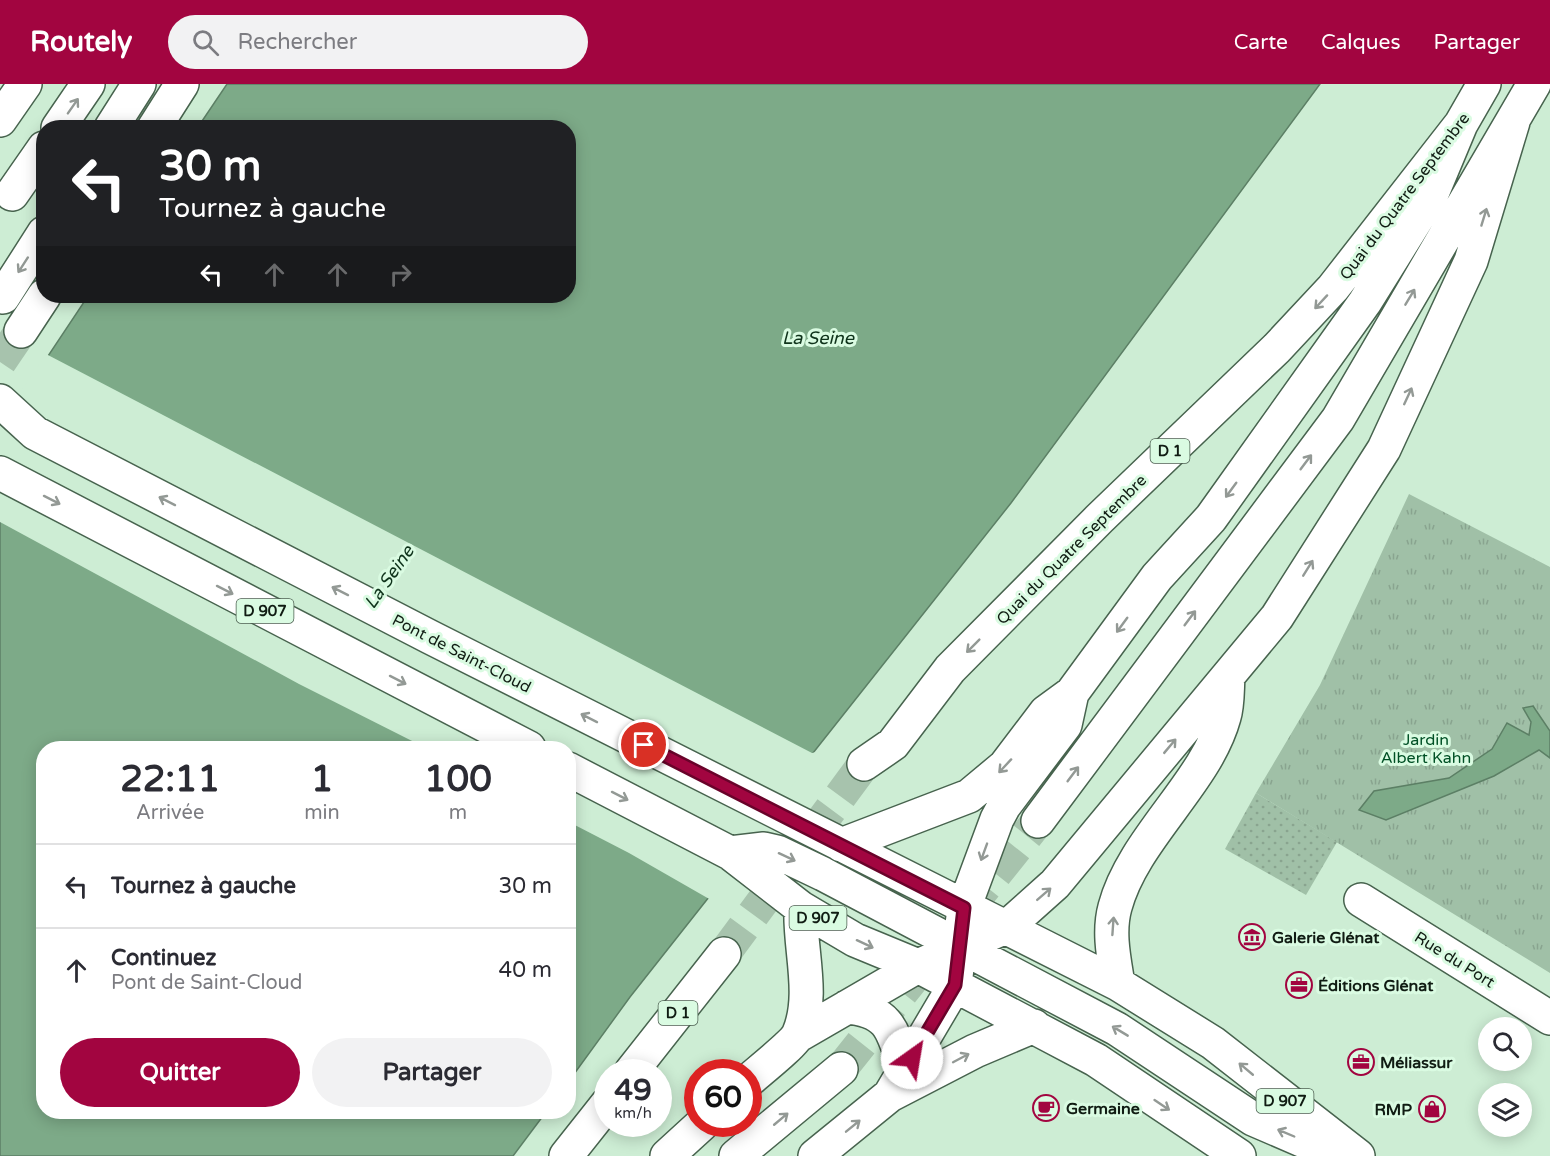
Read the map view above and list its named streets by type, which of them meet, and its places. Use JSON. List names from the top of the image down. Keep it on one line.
{"streets":{"main road":["Quai du Quatre Septembre","D 1","D 907","Pont de Saint-Cloud","Rue du Port"]},"crossings":[["D 907","Pont de Saint-Cloud"]],"water":["La Seine"],"parks":["Jardin Albert Kahn"],"places":{"museum":["Galerie Glénat"],"office":["Éditions Glénat","Méliassur"],"cafe":["Germaine"],"shop":["RMP"]},"page":{"header":"Routely","search":"Rechercher","nav":["Carte","Calques","Partager"],"turn":["30 m","Tournez à gauche"],"eta":["22:11","Arrivée","1","min","100","m"],"list":[{"name":"Tournez à gauche","value":"30 m"},{"name":"Continuez","note":"Pont de Saint-Cloud","value":"40 m"}],"buttons":["Quitter","Partager"],"speed":"49 km/h","limit":"60"}}
